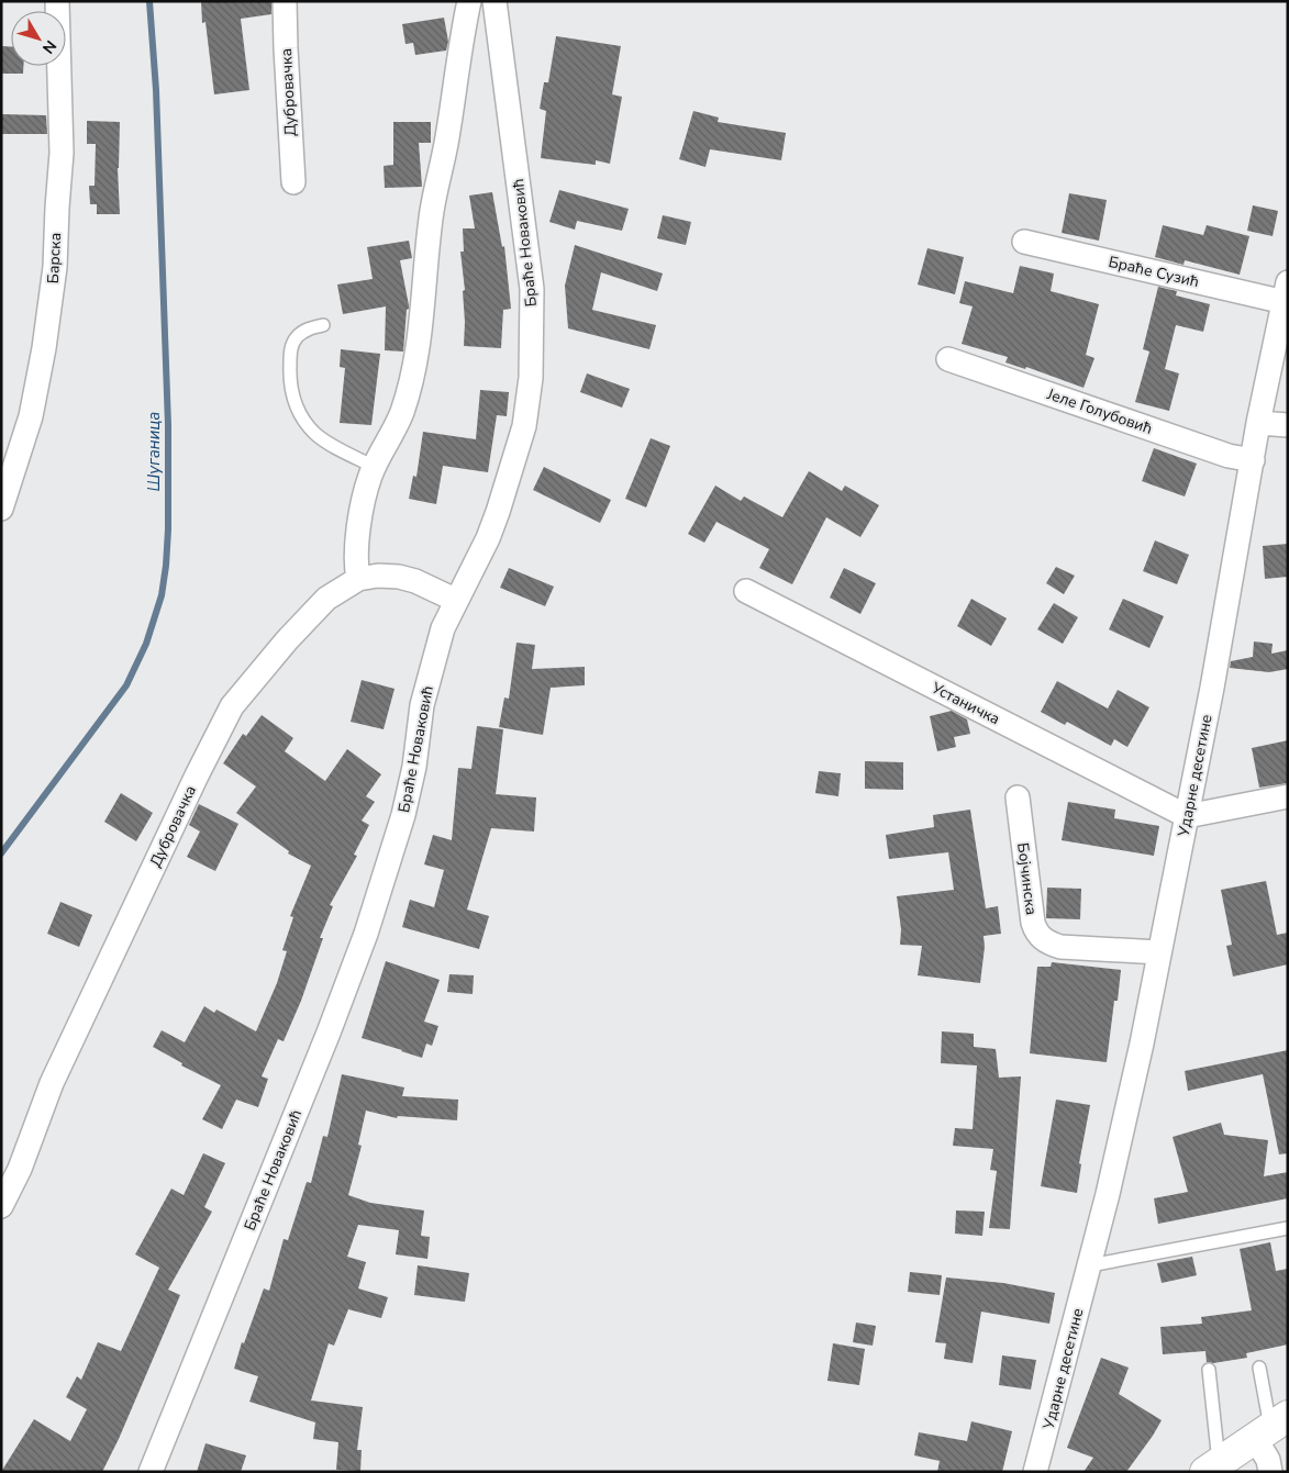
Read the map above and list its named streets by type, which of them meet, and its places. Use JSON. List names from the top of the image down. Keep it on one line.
{"streets":{"street":["Дубровачка","Браће Новаковић","Барска","Браће Сузић","Јеле Голубовић","Устаничка","Ударне десетине","Бојчинска"]},"crossings":[["Дубровачка","Браће Новаковић"],["Браће Сузић","Ударне десетине"],["Јеле Голубовић","Ударне десетине"],["Устаничка","Ударне десетине"],["Ударне десетине","Бојчинска"]],"water":["Шуганица"],"north":"bottom right"}
